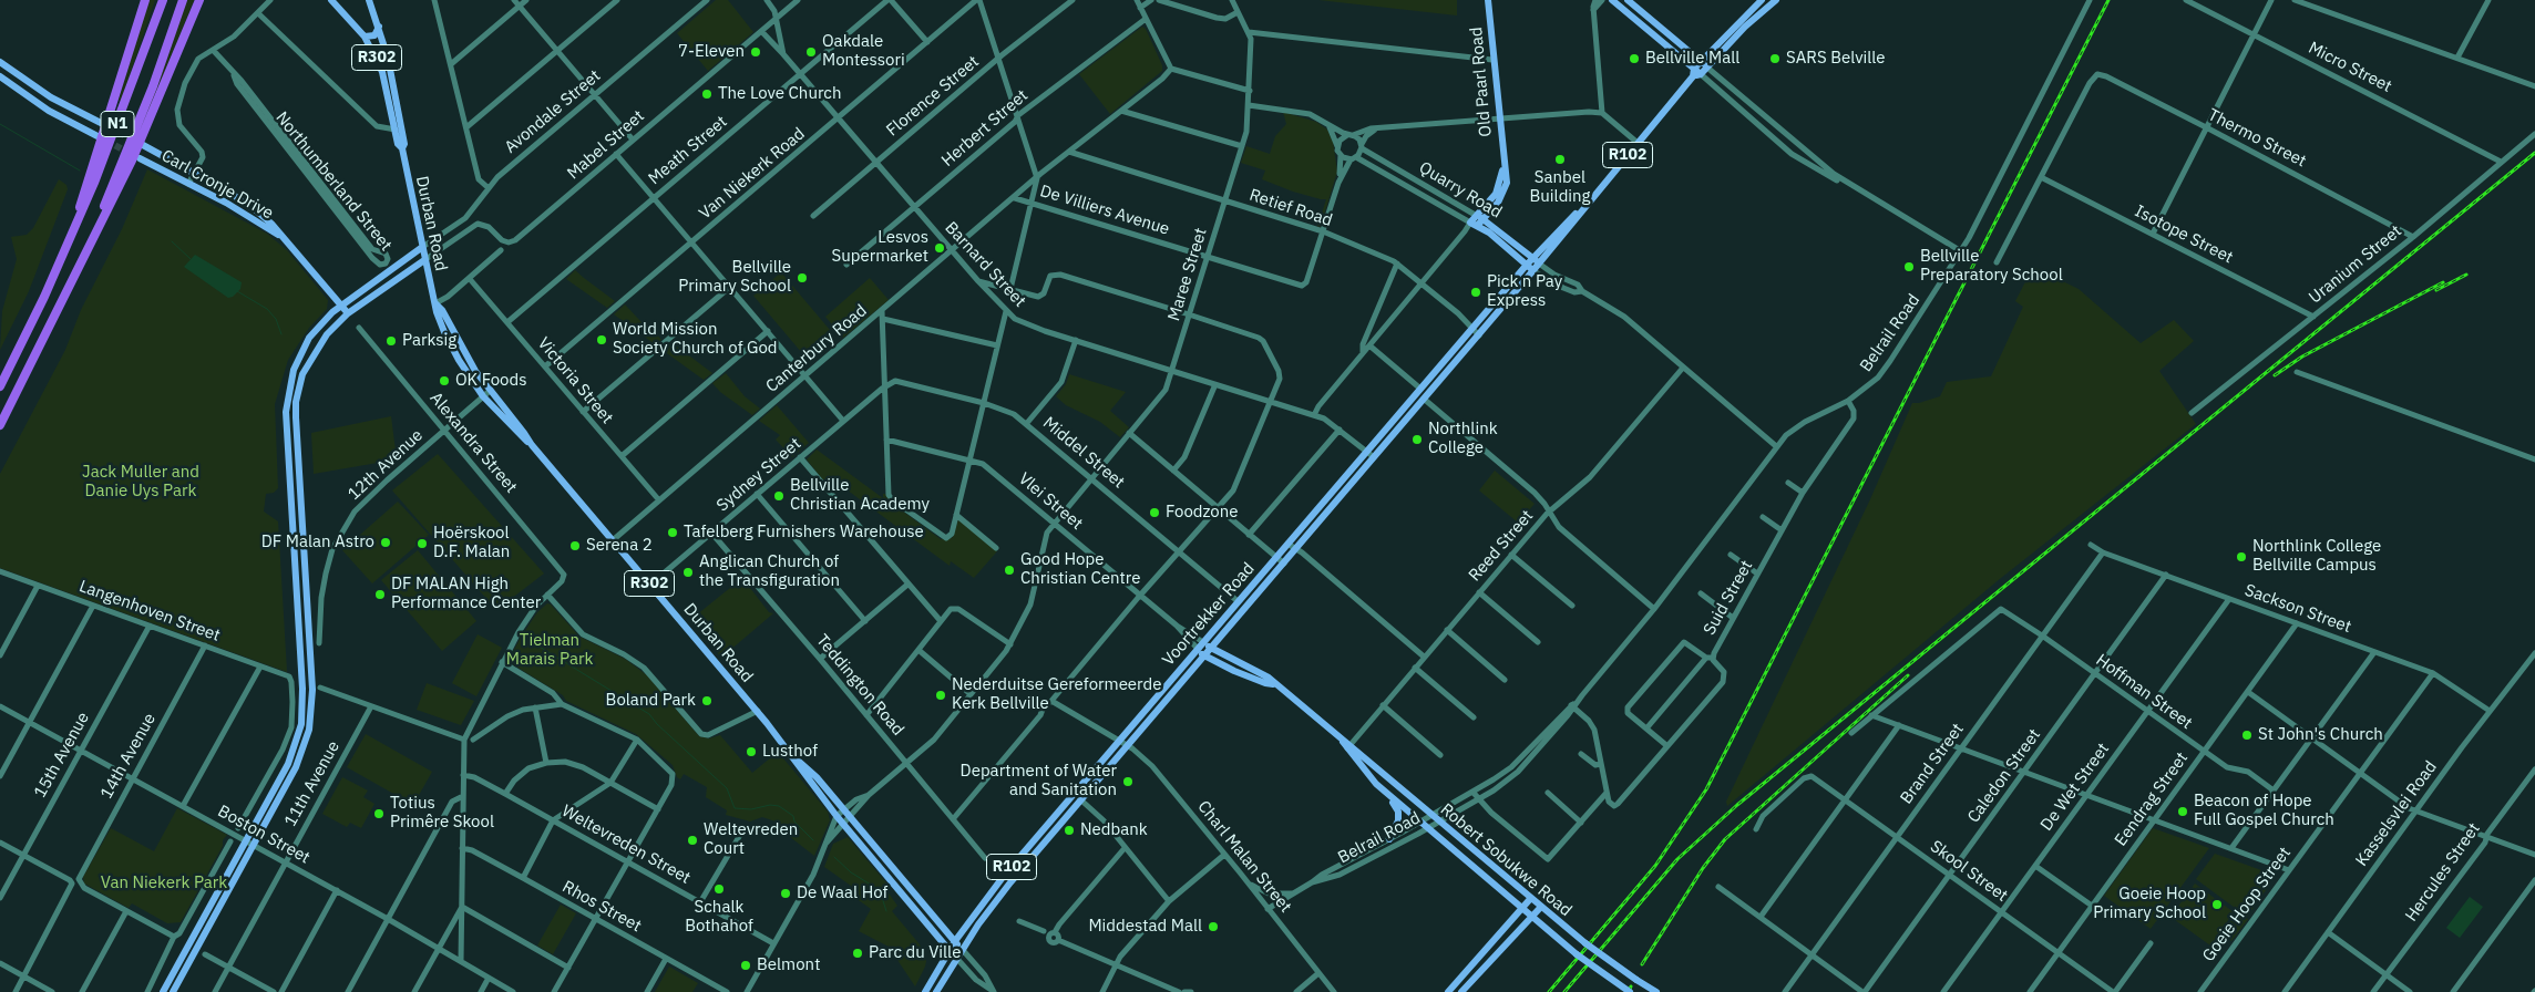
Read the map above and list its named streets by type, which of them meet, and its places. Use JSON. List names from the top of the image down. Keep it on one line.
{"streets":{"highway":["N1"],"main road":["R302","Old Paarl Road","R102","Carl Cronje Drive","Quarry Road","Durban Road","Voortrekker Road","Robert Sobukwe Road"],"street":["Micro Street","Florence Street","Avondale Street","Herbert Street","Thermo Street","Mabel Street","Meath Street","Van Niekerk Road","Northumberland Street","Retief Road","De Villiers Avenue","Isotope Street","Barnard Street","Uranium Street","Maree Street","Belrail Road","Canterbury Road","Victoria Street","Alexandra Street","Middel Street","12th Avenue","Sydney Street","Vlei Street","Reed Street","Suid Street","Sackson Street","Langenhoven Street","Teddington Road","Hoffman Street","15th Avenue","14th Avenue","Brand Street","Caledon Street","11th Avenue","De Wet Street","Eendrag Street","Kasselsvlei Road","Boston Street","Weltevreden Street","Charl Malan Street","Skool Street","Hercules Street","Goeie Hoop Street","Rhos Street"]},"crossings":[["Micro Street","Uranium Street"],["Old Paarl Road","Quarry Road"],["Florence Street","Barnard Street"],["Avondale Street","Durban Road"],["Herbert Street","Barnard Street"],["Thermo Street","Isotope Street"],["Thermo Street","Uranium Street"],["Mabel Street","Durban Road"],["Mabel Street","Barnard Street"],["Meath Street","Barnard Street"],["Meath Street","Victoria Street"],["R102","Quarry Road"],["R102","Voortrekker Road"],["Van Niekerk Road","Barnard Street"],["Van Niekerk Road","Victoria Street"],["Quarry Road","De Villiers Avenue"],["Quarry Road","Voortrekker Road"],["Retief Road","De Villiers Avenue"],["Retief Road","Maree Street"],["Retief Road","Canterbury Road"],["Retief Road","Voortrekker Road"],["De Villiers Avenue","Maree Street"],["De Villiers Avenue","Canterbury Road"],["Durban Road","Canterbury Road"],["Durban Road","12th Avenue"],["Durban Road","Sydney Street"],["Durban Road","Voortrekker Road"],["Isotope Street","Uranium Street"],["Barnard Street","Maree Street"],["Barnard Street","Canterbury Road"],["Barnard Street","Voortrekker Road"],["Maree Street","Middel Street"],["Maree Street","Vlei Street"],["Maree Street","Teddington Road"],["Belrail Road","Suid Street"],["Belrail Road","Charl Malan Street"],["Belrail Road","Robert Sobukwe Road"],["Canterbury Road","Victoria Street"],["Alexandra Street","12th Avenue"],["Middel Street","Sydney Street"],["Middel Street","Voortrekker Road"],["Sydney Street","Teddington Road"],["Vlei Street","Voortrekker Road"],["Vlei Street","Robert Sobukwe Road"],["Reed Street","Robert Sobukwe Road"],["Sackson Street","Brand Street"],["Sackson Street","Caledon Street"],["Sackson Street","De Wet Street"],["Sackson Street","Eendrag Street"],["Sackson Street","Kasselsvlei Road"],["Sackson Street","Goeie Hoop Street"],["Langenhoven Street","15th Avenue"],["Langenhoven Street","14th Avenue"],["Voortrekker Road","Charl Malan Street"],["Voortrekker Road","Robert Sobukwe Road"],["Hoffman Street","Brand Street"],["Hoffman Street","Caledon Street"],["Hoffman Street","De Wet Street"],["Hoffman Street","Eendrag Street"],["15th Avenue","Boston Street"],["14th Avenue","Boston Street"],["Brand Street","Skool Street"],["Caledon Street","Skool Street"],["11th Avenue","Boston Street"],["De Wet Street","Skool Street"],["Eendrag Street","Skool Street"]],"parks":["Jack Muller and Danie Uys Park","Tielman Marais Park","Van Niekerk Park"],"places":["7-Eleven","Oakdale Montessori","Bellville Mall","SARS Belville","The Love Church","Sanbel Building","Lesvos Supermarket","Bellville Preparatory School","Bellville Primary School","Pick n Pay Express","World Mission Society Church of God","Parksig","OK Foods","Northlink College","Bellville Christian Academy","Foodzone","Tafelberg Furnishers Warehouse","DF Malan Astro","Hoërskool D.F. Malan","Serena 2","Northlink College Bellville Campus","Good Hope Christian Centre","Anglican Church of the Transfiguration","DF MALAN High Performance Center","Nederduitse Gereformeerde Kerk Bellville","Boland Park","St John's Church","Lusthof","Department of Water and Sanitation","Beacon of Hope Full Gospel Church","Totius Primêre Skool","Nedbank","Weltevreden Court","Schalk Bothahof","De Waal Hof","Goeie Hoop Primary School","Middestad Mall","Parc du Ville","Belmont"]}
